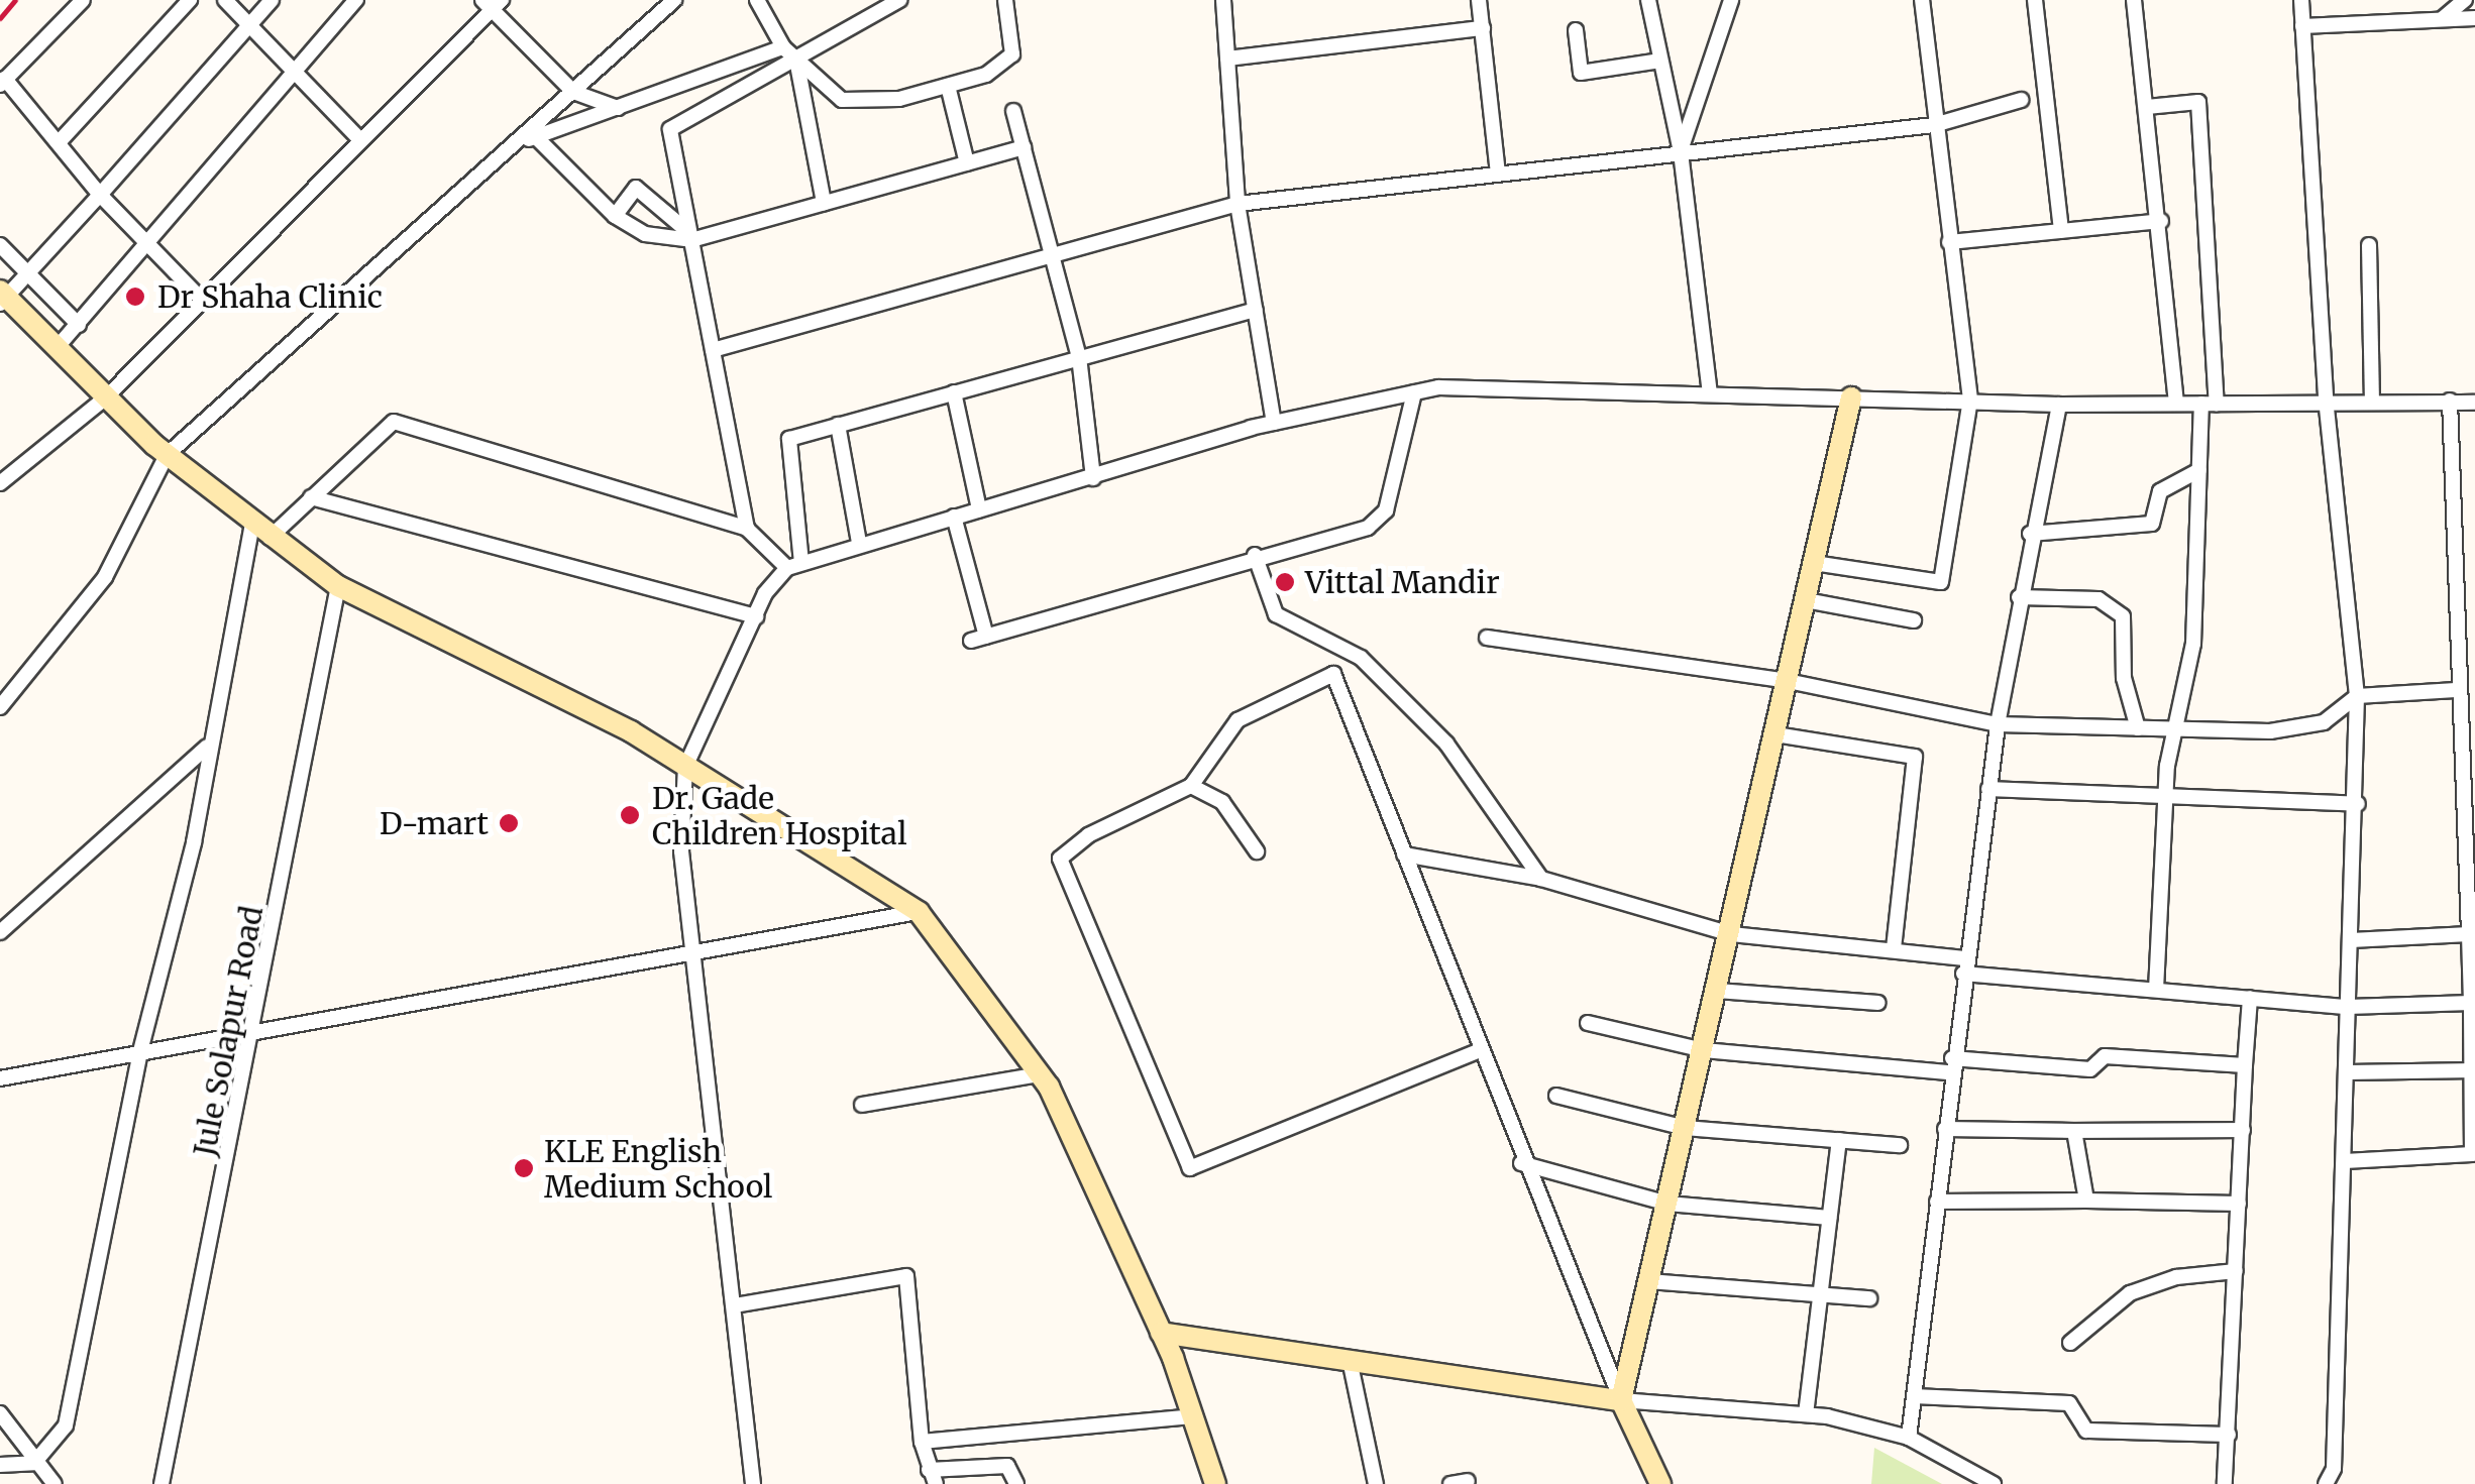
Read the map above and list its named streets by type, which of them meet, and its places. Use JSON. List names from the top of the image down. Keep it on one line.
{"streets":{"street":["Jule Solapur Road"]},"places":["Dr Shaha Clinic","Vittal Mandir","Dr. Gade Children Hospital","D-mart","KLE English Medium School"]}
